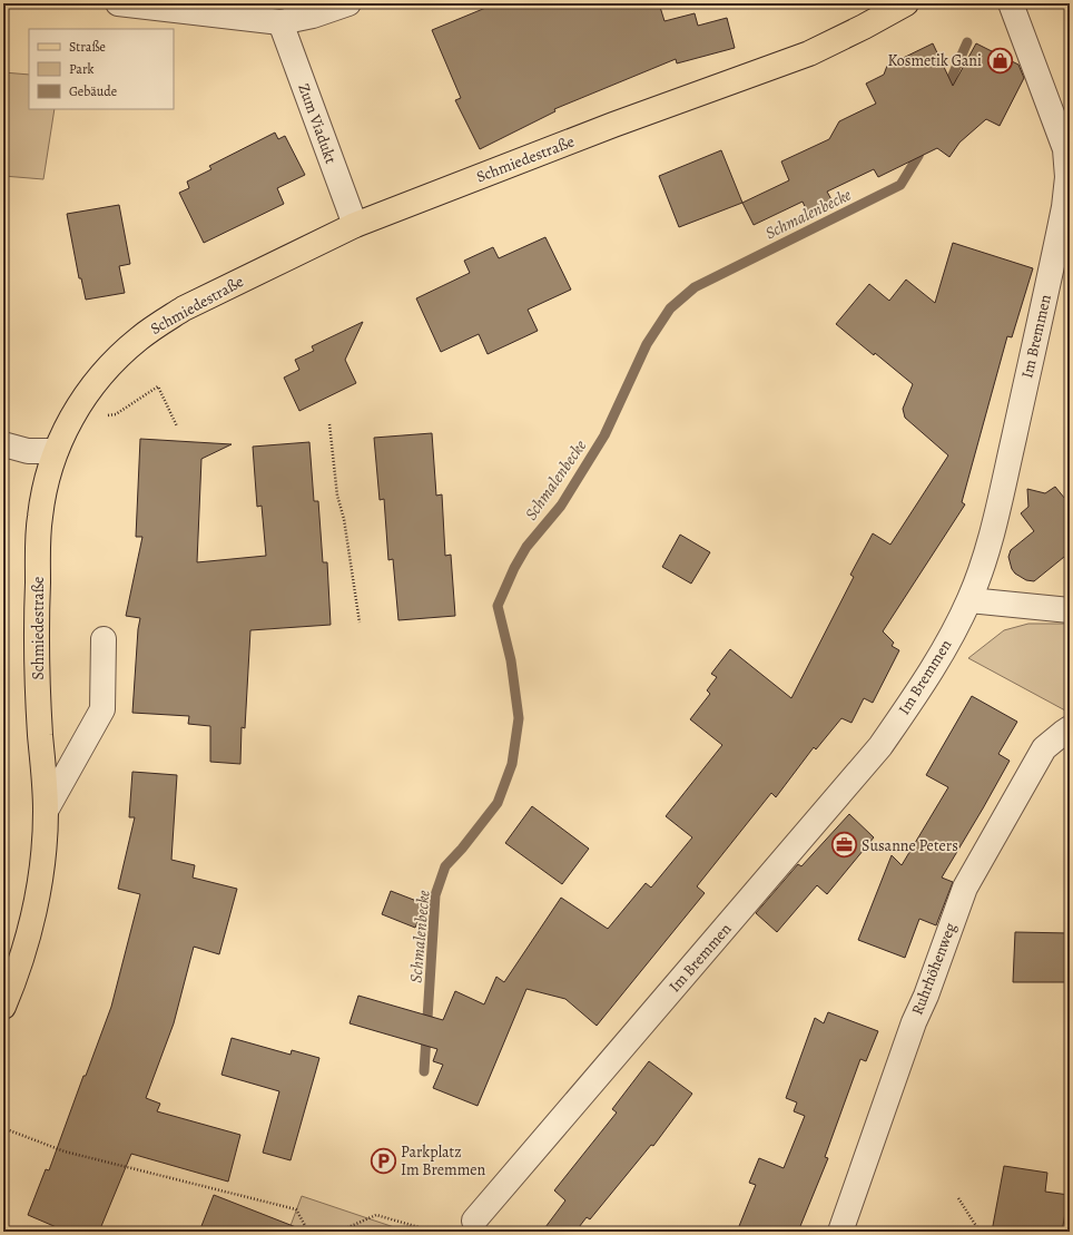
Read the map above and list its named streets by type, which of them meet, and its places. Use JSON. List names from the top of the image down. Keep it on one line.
{"streets":{"main road":["Schmiedestraße"],"street":["Zum Viadukt","Im Bremmen","Ruhrhöhenweg"]},"crossings":[["Zum Viadukt","Schmiedestraße"]],"water":["Schmalenbecke"],"places":{"shop":["Kosmetik Gani"],"office":["Susanne Peters"],"parking":["Parkplatz Im Bremmen"]},"legend":["Straße","Park","Gebäude"]}
